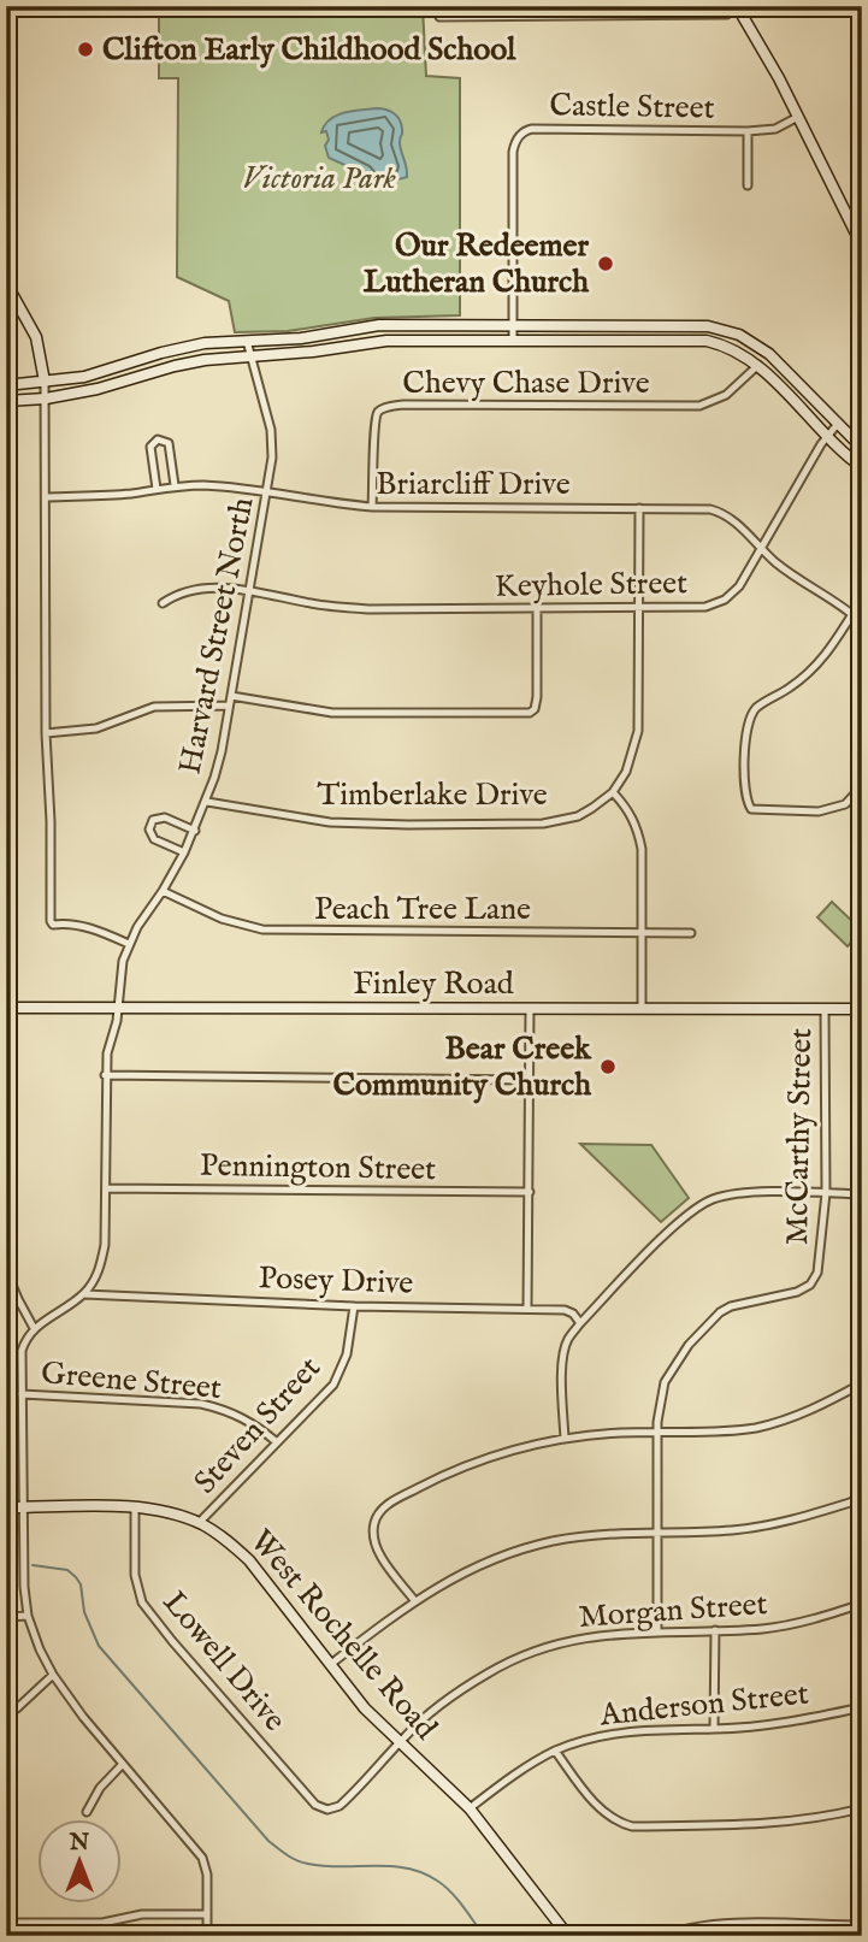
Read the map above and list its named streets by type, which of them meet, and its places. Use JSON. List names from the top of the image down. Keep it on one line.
{"streets":{"street":["Castle Street","Chevy Chase Drive","Briarcliff Drive","Keyhole Street","Harvard Street North","Timberlake Drive","Peach Tree Lane","Finley Road","McCarthy Street","Pennington Street","Posey Drive","Greene Street","Steven Street","Morgan Street","West Rochelle Road","Lowell Drive","Anderson Street"]},"crossings":[["Chevy Chase Drive","Briarcliff Drive"],["Briarcliff Drive","Keyhole Street"],["Briarcliff Drive","Harvard Street North"],["Briarcliff Drive","Timberlake Drive"],["Keyhole Street","Harvard Street North"],["Keyhole Street","Timberlake Drive"],["Harvard Street North","Timberlake Drive"],["Harvard Street North","Peach Tree Lane"],["Harvard Street North","Finley Road"],["Harvard Street North","Pennington Street"],["Harvard Street North","Posey Drive"],["Finley Road","McCarthy Street"],["McCarthy Street","Morgan Street"],["Posey Drive","Steven Street"],["Greene Street","Steven Street"],["Steven Street","West Rochelle Road"],["Morgan Street","West Rochelle Road"],["Morgan Street","Lowell Drive"],["West Rochelle Road","Lowell Drive"],["West Rochelle Road","Anderson Street"]],"parks":["Victoria Park"],"places":["Clifton Early Childhood School","Our Redeemer Lutheran Church","Bear Creek Community Church"],"north":"top"}
